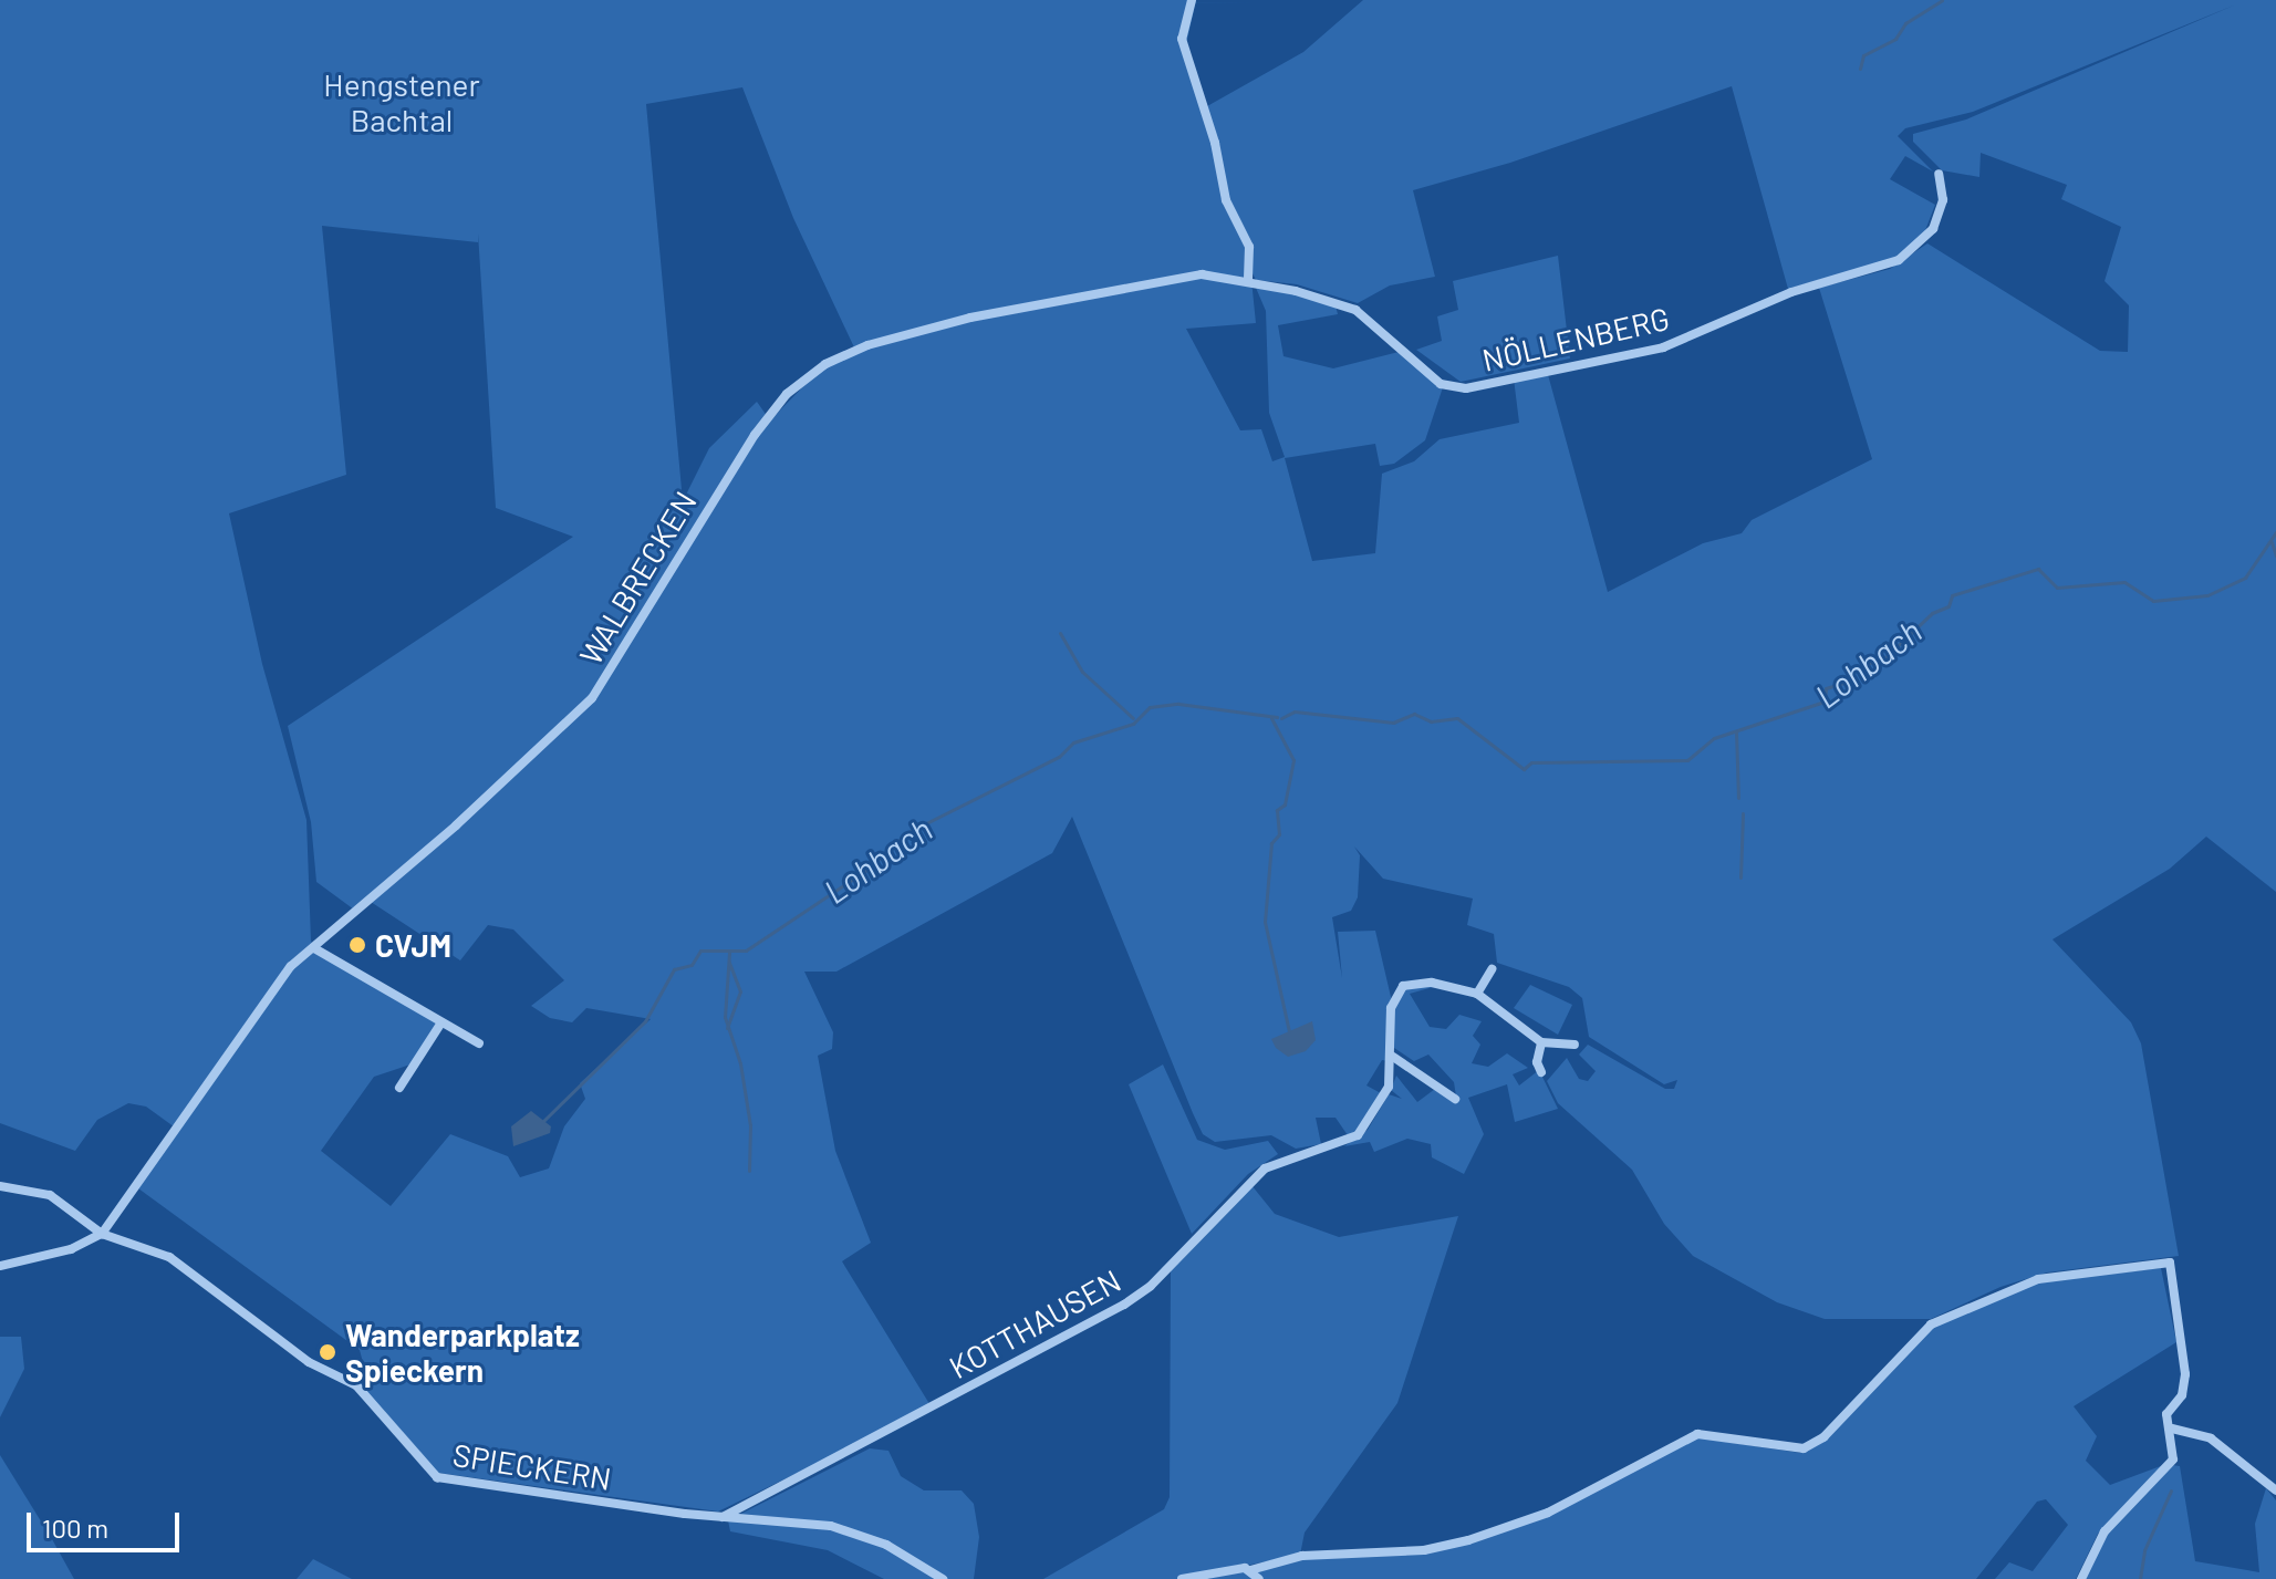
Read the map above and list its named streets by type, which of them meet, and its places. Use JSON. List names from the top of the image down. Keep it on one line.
{"streets":{"street":["NÖLLENBERG","WALBRECKEN","KOTTHAUSEN","SPIECKERN"]},"crossings":[["NÖLLENBERG","WALBRECKEN"],["WALBRECKEN","SPIECKERN"],["KOTTHAUSEN","SPIECKERN"]],"water":["Lohbach"],"parks":["Hengstener Bachtal"],"places":["CVJM","Wanderparkplatz Spieckern"],"scale_bar":"100 m"}
